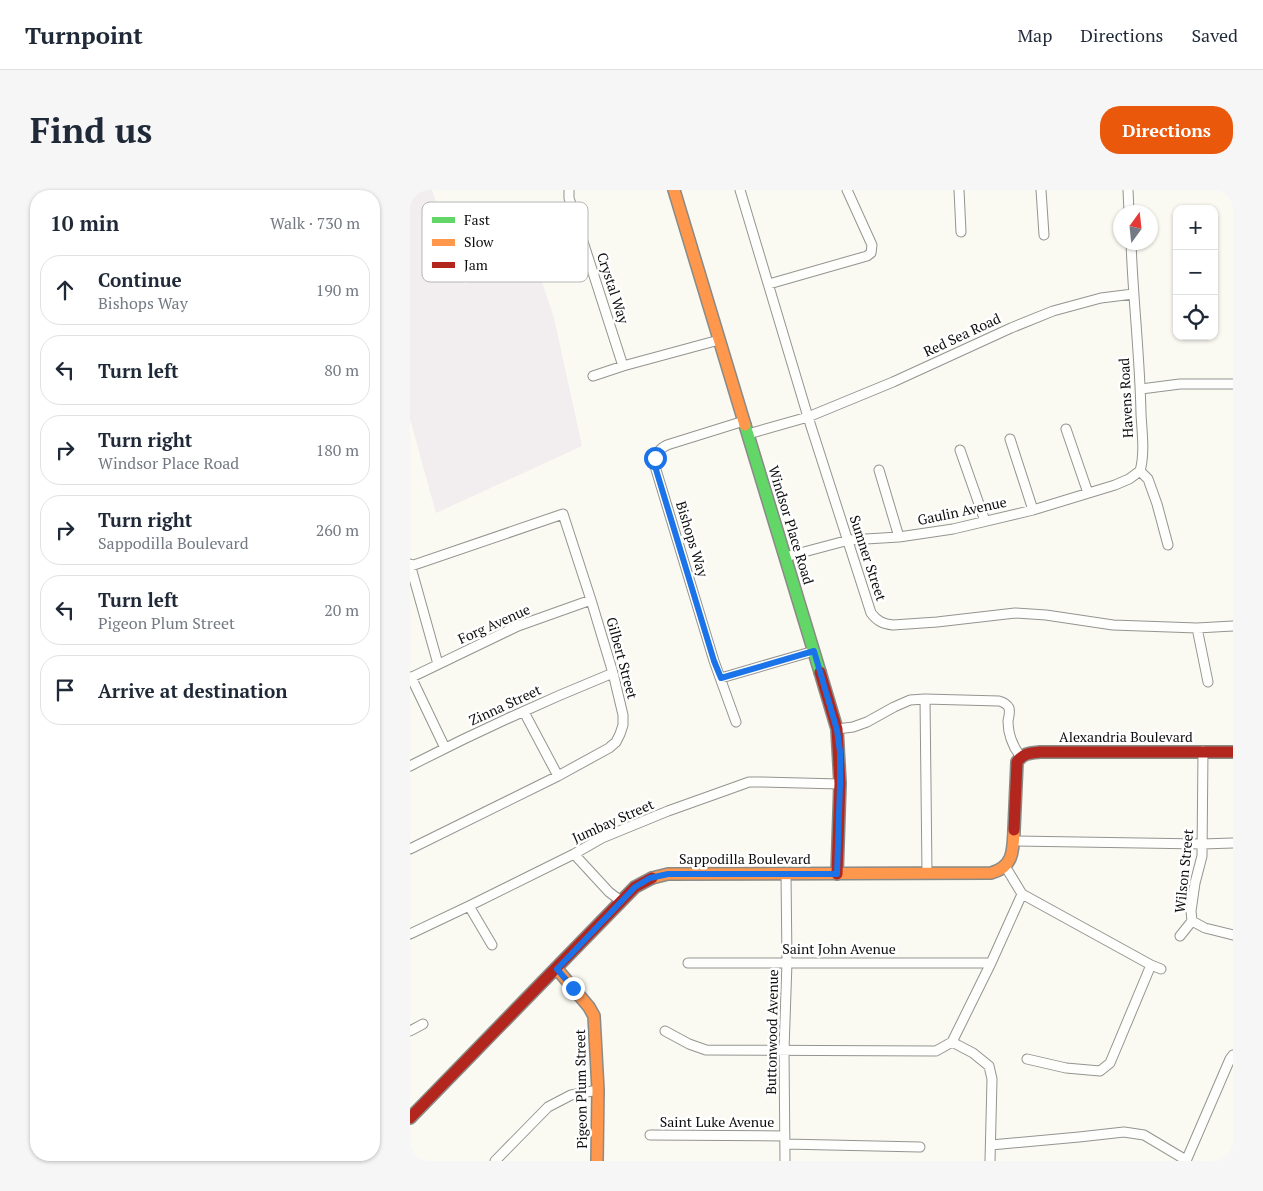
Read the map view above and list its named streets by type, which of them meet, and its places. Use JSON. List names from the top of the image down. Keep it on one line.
{"streets":{"street":["Crystal Way","Red Sea Road","Havens Road","Gaulin Avenue","Windsor Place Road","Bishops Way","Sumner Street","Forg Avenue","Gilbert Street","Zinna Street","Alexandria Boulevard","Jumbay Street","Sappodilla Boulevard","Wilson Street","Saint John Avenue","Buttonwood Avenue","Pigeon Plum Street","Saint Luke Avenue"]},"crossings":[["Red Sea Road","Havens Road"],["Red Sea Road","Windsor Place Road"],["Red Sea Road","Sumner Street"],["Havens Road","Gaulin Avenue"],["Gaulin Avenue","Windsor Place Road"],["Gaulin Avenue","Sumner Street"],["Windsor Place Road","Bishops Way"],["Windsor Place Road","Jumbay Street"],["Windsor Place Road","Sappodilla Boulevard"],["Forg Avenue","Gilbert Street"],["Gilbert Street","Zinna Street"],["Alexandria Boulevard","Wilson Street"],["Sappodilla Boulevard","Buttonwood Avenue"],["Sappodilla Boulevard","Pigeon Plum Street"],["Saint John Avenue","Buttonwood Avenue"],["Buttonwood Avenue","Saint Luke Avenue"]],"legend":["Fast","Slow","Jam"],"north":"top","page":{"header":"Turnpoint","nav":["Map","Directions","Saved"],"buttons":"Directions","title":"Find us","heading":["10 min","Walk · 730 m"],"map_buttons":["+","−"],"list":[["Continue","Bishops Way","190 m"],["Turn left","80 m"],["Turn right","Windsor Place Road","180 m"],["Turn right","Sappodilla Boulevard","260 m"],["Turn left","Pigeon Plum Street","20 m"],"Arrive at destination"]}}
